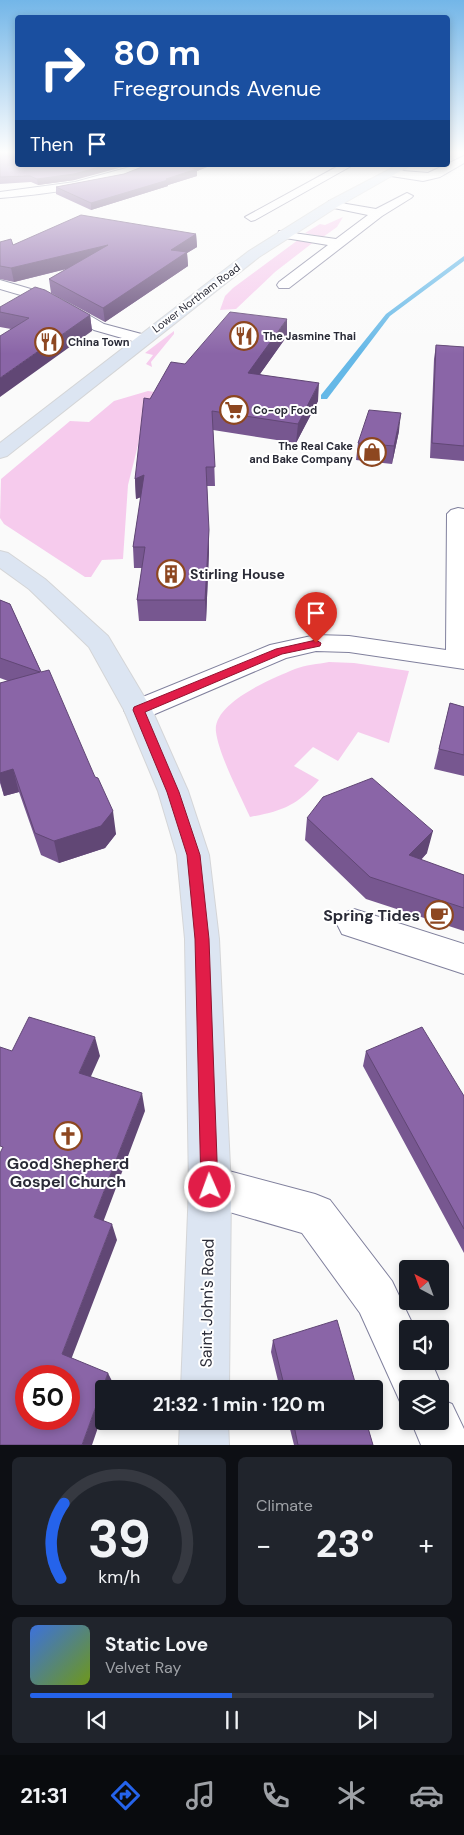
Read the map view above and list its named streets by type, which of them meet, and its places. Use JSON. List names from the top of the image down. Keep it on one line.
{"streets":{"main road":["Lower Northam Road","Saint John's Road"]},"places":{"restaurant":["The Jasmine Thai","China Town"],"supermarket":["Co-op Food"],"shop":["The Real Cake and Bake Company"],"building":["Stirling House"],"cafe":["Spring Tides"],"church":["Good Shepherd Gospel Church"]},"north":"top left","page":{"turn":["80 m","Freegrounds Avenue"],"then":"Then","limit":"50","trip":"21:32 · 1 min · 120 m","tile":"Climate","heat":["−","23°","+"],"song":["Static Love","Velvet Ray"],"tabs":"21:31","gauge":["39","km/h"]}}
